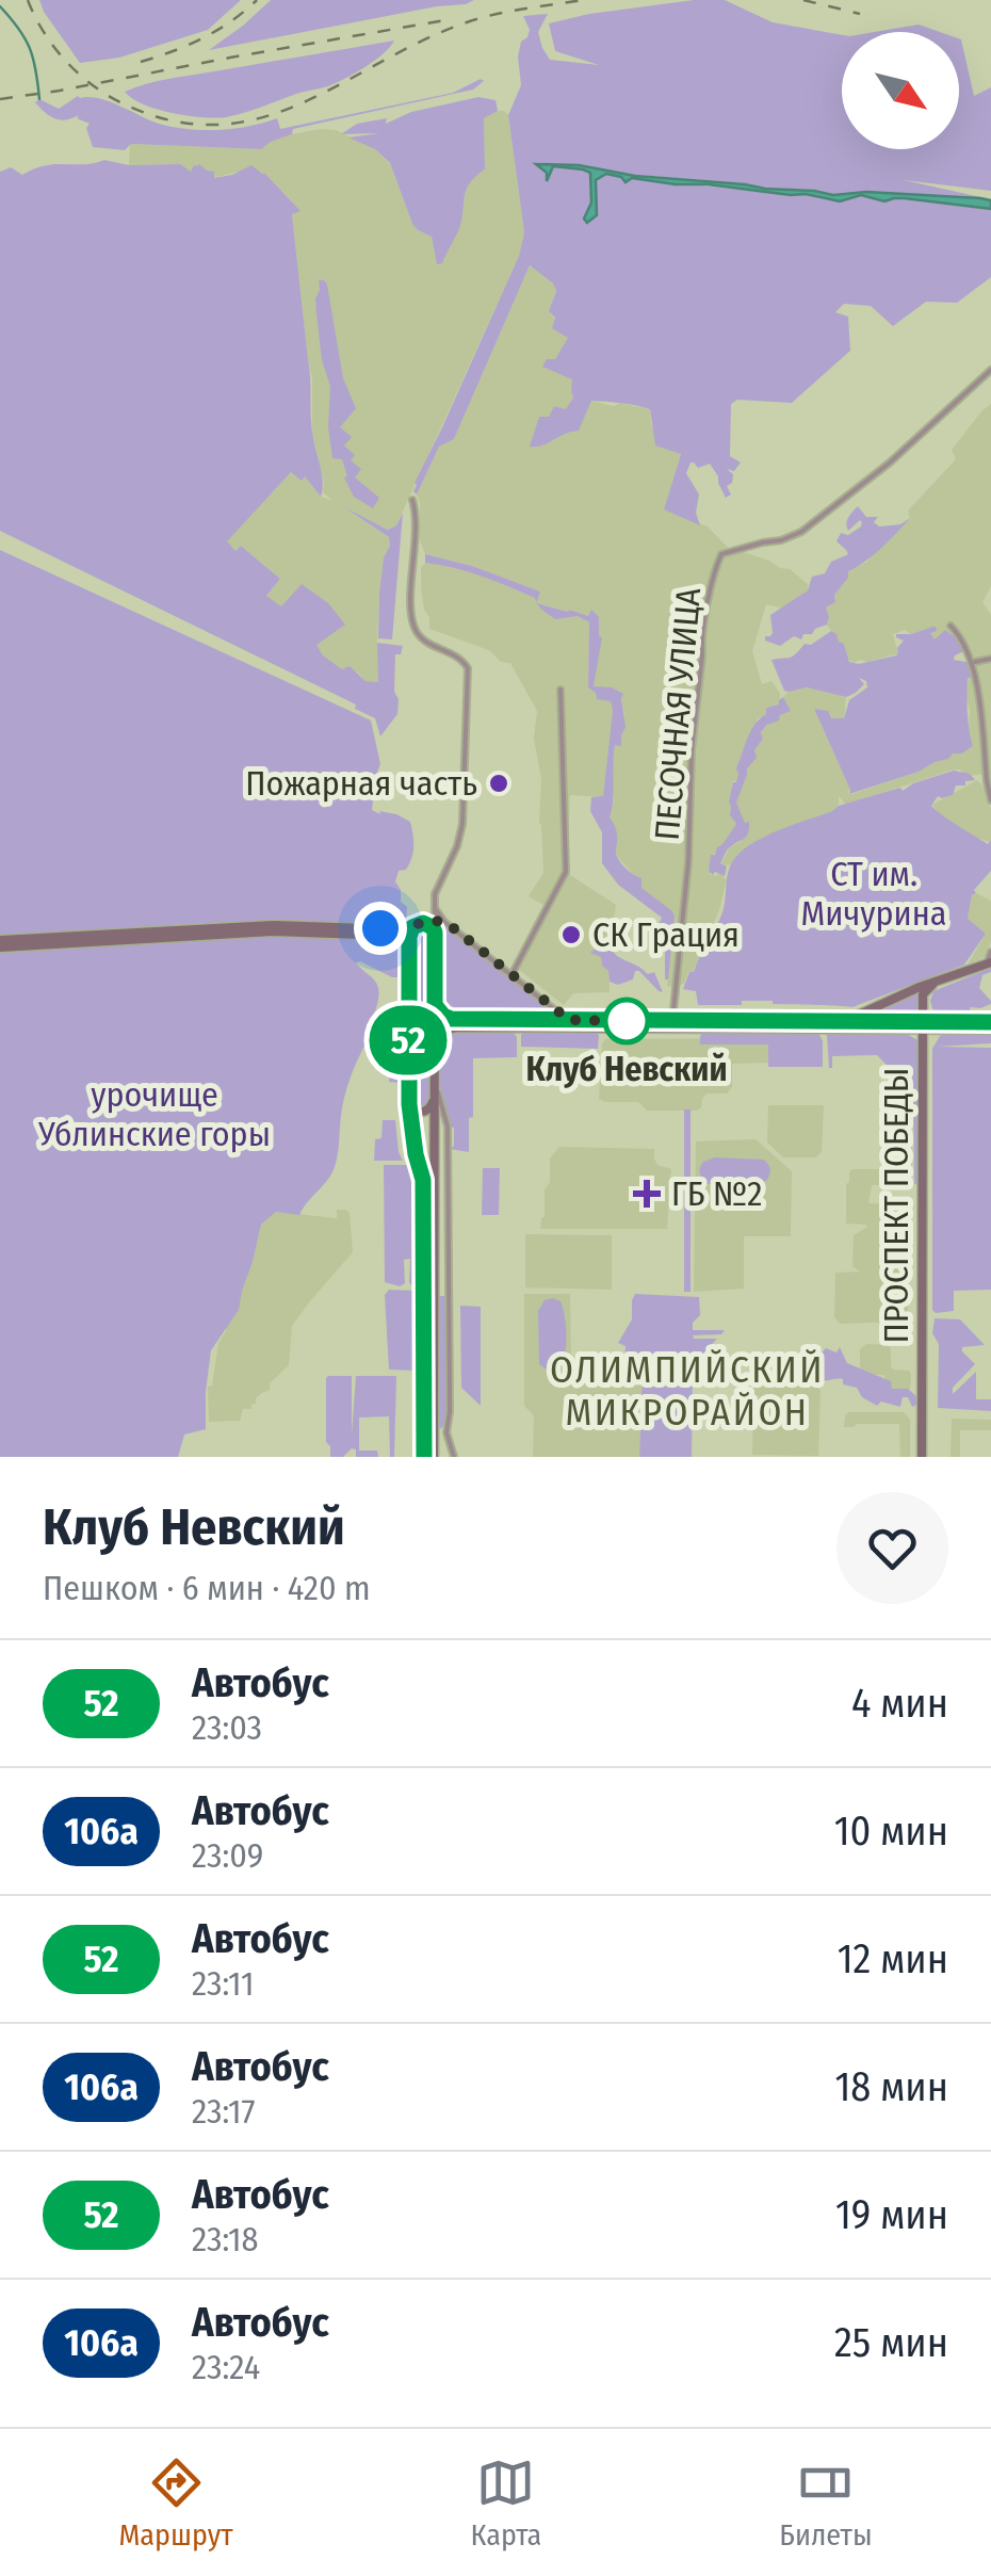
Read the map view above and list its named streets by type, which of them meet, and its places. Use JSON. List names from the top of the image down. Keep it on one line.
{"streets":{"main road":["ПРОСПЕКТ ПОБЕДЫ"],"street":["ПЕСОЧНАЯ УЛИЦА"]},"districts":["ОЛИМПИЙСКИЙ МИКРОРАЙОН"],"parks":["СТ им. Мичурина","урочище Ублинские горы"],"places":{"other":["Пожарная часть","СК Грация","Клуб Невский"],"health":["ГБ №2"]},"lines":["bus line 52"],"north":"bottom right","page":{"on_map":"52","heading":["Клуб Невский","Пешком · 6 мин · 420 m"],"list":[{"mark":"52","name":"Автобус","note":"23:03","value":"4 мин"},{"mark":"106а","name":"Автобус","note":"23:09","value":"10 мин"},{"mark":"52","name":"Автобус","note":"23:11","value":"12 мин"},{"mark":"106а","name":"Автобус","note":"23:17","value":"18 мин"},{"mark":"52","name":"Автобус","note":"23:18","value":"19 мин"},{"mark":"106а","name":"Автобус","note":"23:24","value":"25 мин"}],"tabs":["Маршрут","Карта","Билеты"]}}
